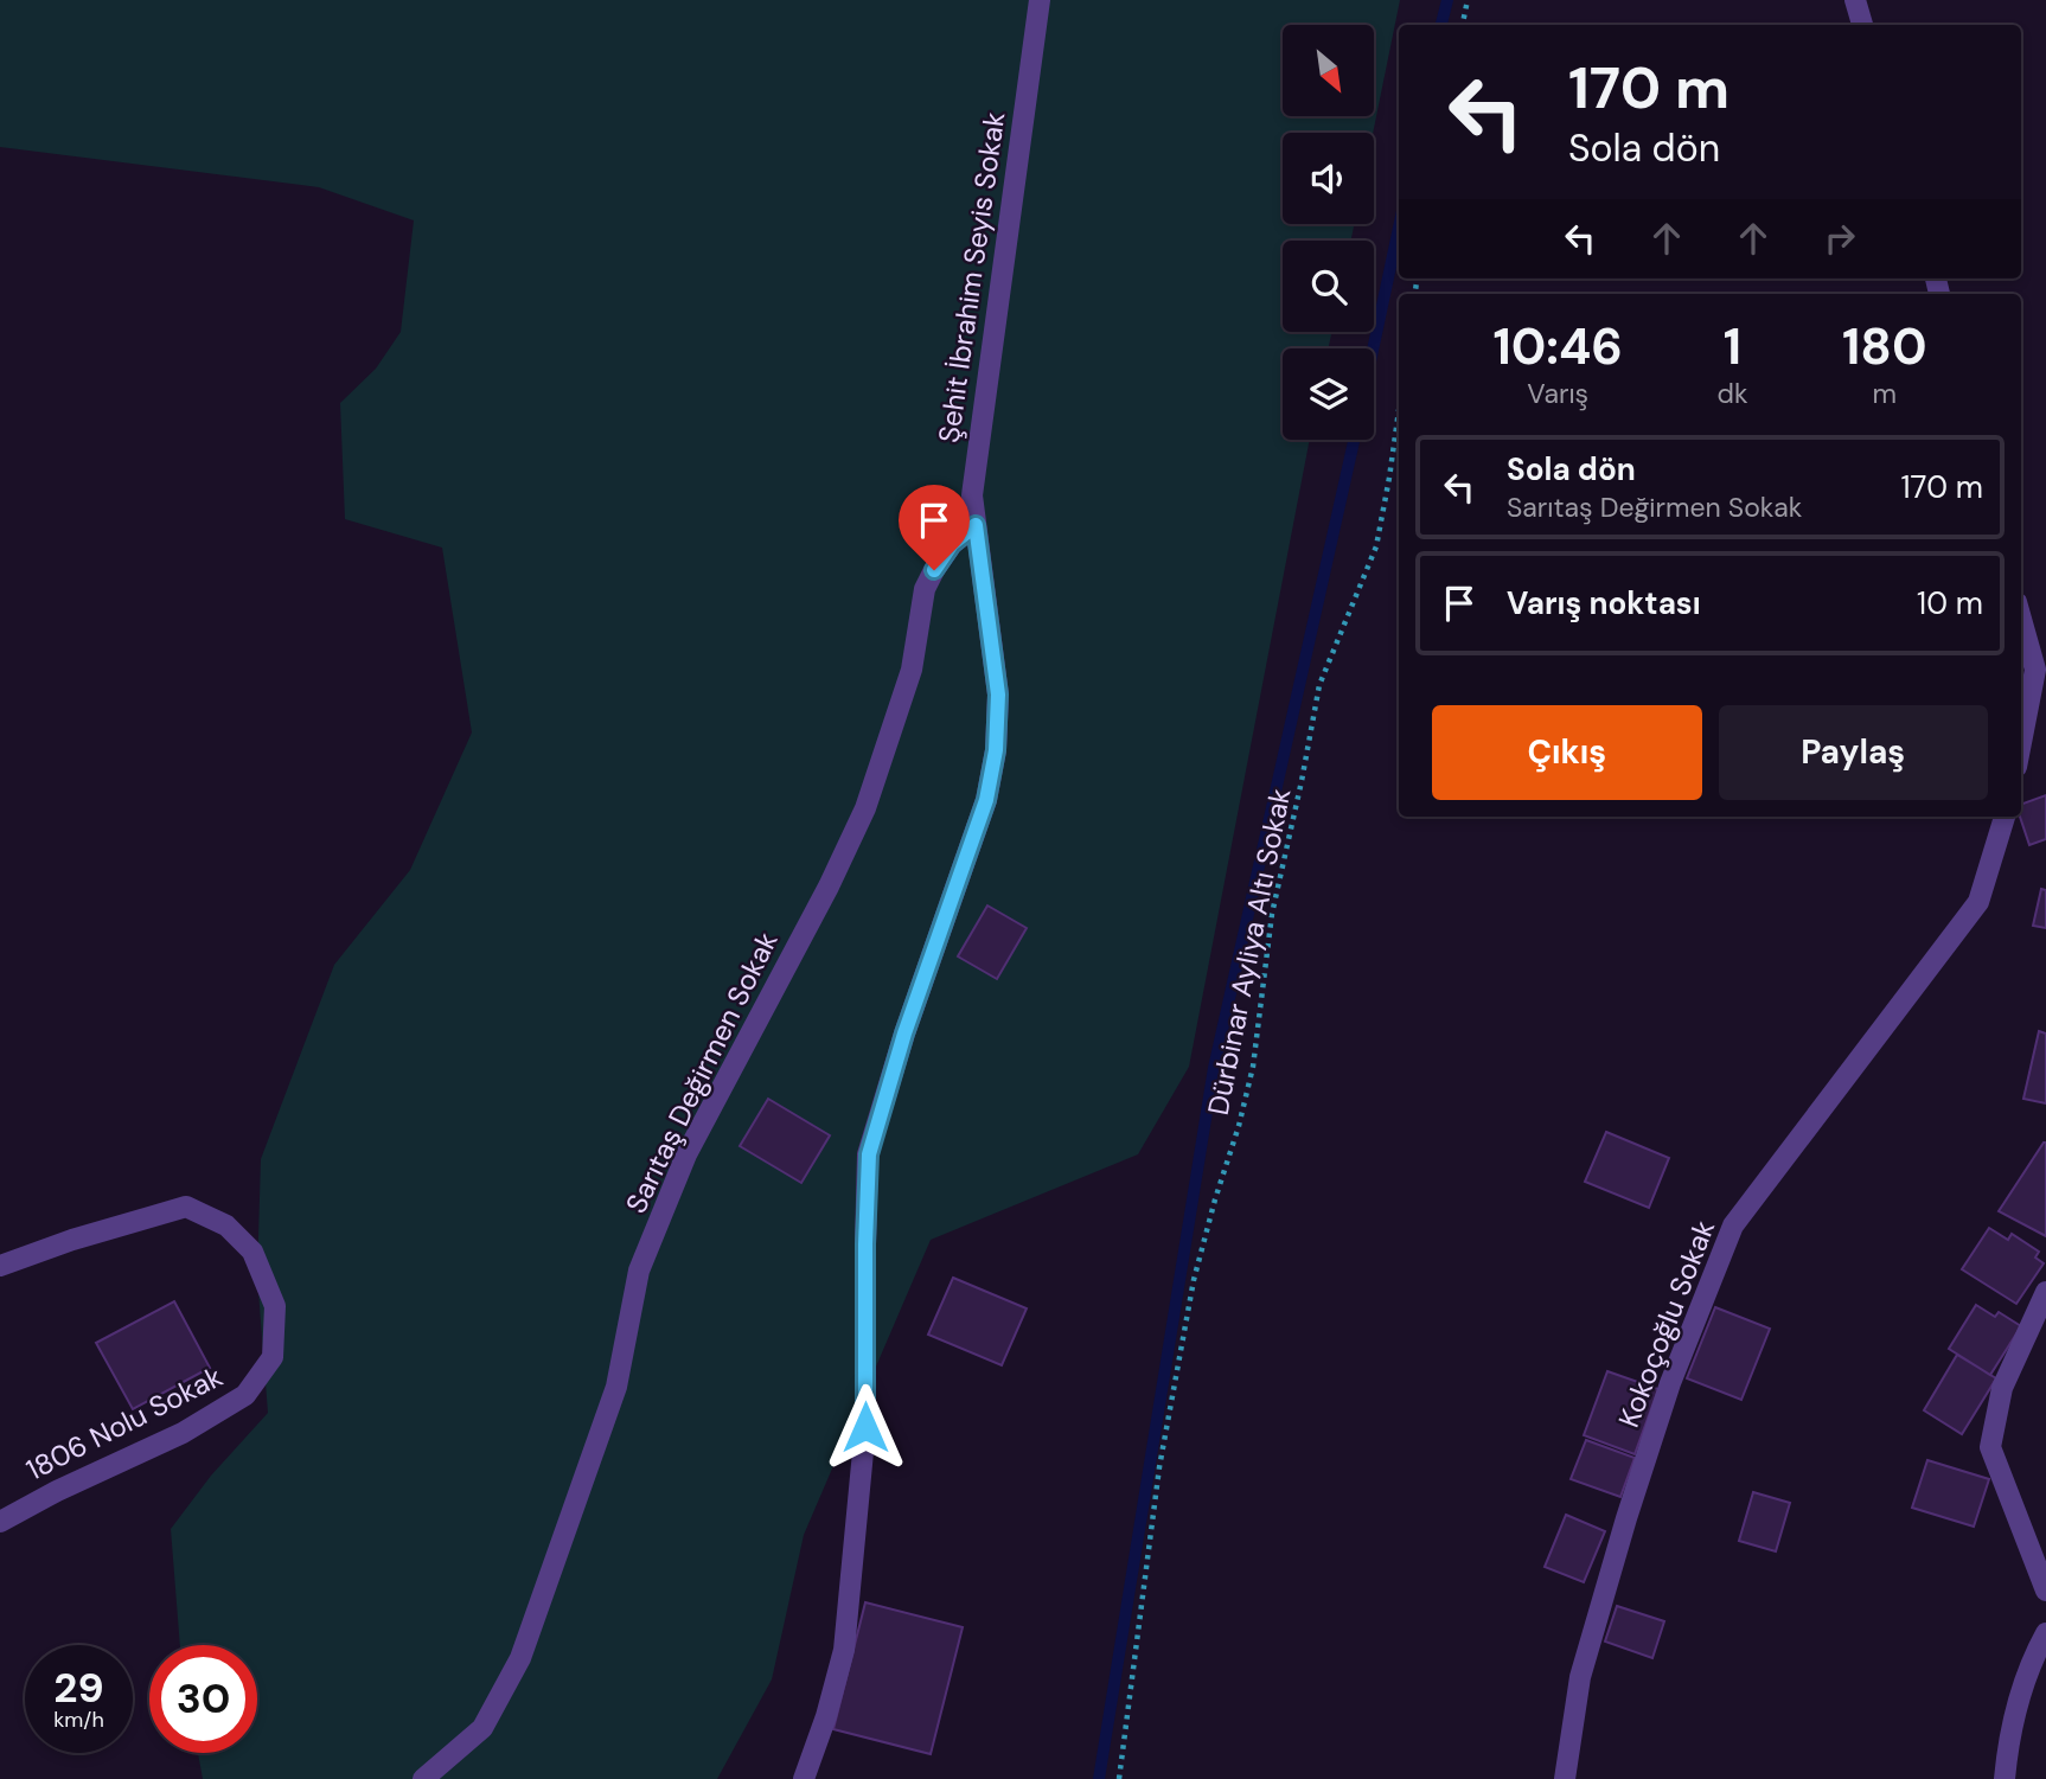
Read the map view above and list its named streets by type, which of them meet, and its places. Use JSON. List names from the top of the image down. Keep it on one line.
{"streets":{"street":["Şehit İbrahim Seyis Sokak","Sarıtaş Değirmen Sokak","Kokoçoğlu Sokak","1806 Nolu Sokak"],"path":["Dürbinar Ayliya Altı Sokak"]},"crossings":[["Şehit İbrahim Seyis Sokak","Sarıtaş Değirmen Sokak"]],"north":"bottom right","page":{"turn":["170 m","Sola dön"],"eta":["10:46","Varış","1","dk","180","m"],"list":[{"name":"Sola dön","note":"Sarıtaş Değirmen Sokak","value":"170 m"},{"name":"Varış noktası","value":"10 m"}],"buttons":["Çıkış","Paylaş"],"speed":"29 km/h","limit":"30"}}
